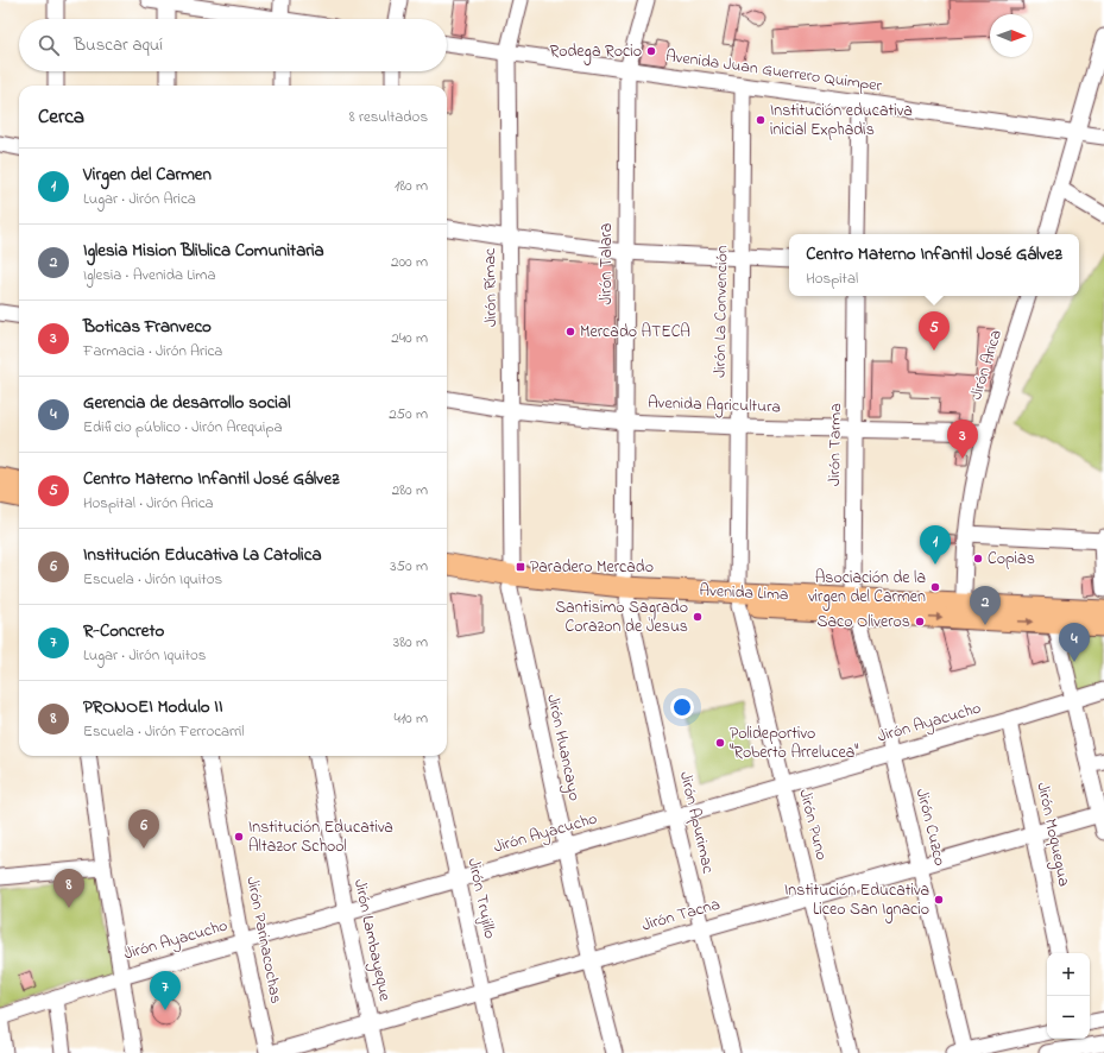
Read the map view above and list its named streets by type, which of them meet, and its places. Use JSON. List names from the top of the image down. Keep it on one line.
{"streets":{"main road":["Avenida Lima"],"street":["Avenida Juan Guerrero Quimper","Jirón Talara","Jirón Rímac","Jirón La Convención","Jirón Arica","Avenida Agricultura","Jirón Tarma","Jirón Ayacucho","Jirón Huancayo","Jirón Apurimac","Jirón Puno","Jirón Cuzco","Jirón Moquegua","Jirón Trujillo","Jirón Tacna","Jirón Parinacochas","Jirón Lambayeque"]},"crossings":[["Avenida Juan Guerrero Quimper","Jirón Talara"],["Avenida Juan Guerrero Quimper","Jirón Rímac"],["Avenida Juan Guerrero Quimper","Jirón La Convención"],["Jirón Talara","Avenida Agricultura"],["Jirón Talara","Avenida Lima"],["Jirón Talara","Jirón Apurimac"],["Jirón Rímac","Avenida Agricultura"],["Jirón Rímac","Avenida Lima"],["Jirón Rímac","Jirón Huancayo"],["Jirón La Convención","Avenida Agricultura"],["Jirón La Convención","Avenida Lima"],["Jirón La Convención","Jirón Puno"],["Jirón Arica","Avenida Agricultura"],["Jirón Arica","Avenida Lima"],["Avenida Agricultura","Jirón Tarma"],["Jirón Tarma","Avenida Lima"],["Jirón Tarma","Jirón Cuzco"],["Avenida Lima","Jirón Huancayo"],["Avenida Lima","Jirón Apurimac"],["Avenida Lima","Jirón Puno"],["Avenida Lima","Jirón Cuzco"],["Jirón Ayacucho","Jirón Huancayo"],["Jirón Ayacucho","Jirón Apurimac"],["Jirón Ayacucho","Jirón Puno"],["Jirón Ayacucho","Jirón Cuzco"],["Jirón Ayacucho","Jirón Moquegua"],["Jirón Ayacucho","Jirón Trujillo"],["Jirón Ayacucho","Jirón Parinacochas"],["Jirón Ayacucho","Jirón Lambayeque"],["Jirón Huancayo","Jirón Tacna"],["Jirón Apurimac","Jirón Tacna"],["Jirón Puno","Jirón Tacna"],["Jirón Cuzco","Jirón Tacna"],["Jirón Moquegua","Jirón Tacna"],["Jirón Trujillo","Jirón Tacna"],["Jirón Tacna","Jirón Lambayeque"]],"places":{"other":["Rodega Rocio","Institución educativa inicial Exphadis","Mercado ATECA","Copias","Asociación de la virgen del Carmen","Santisimo Sagrado Corazon de Jesus","Saco Oliveros","Polideportivo \"Roberto Arrelucea\"","Institución Educativa Altazor School","Institución Educativa Liceo San Ignacio"],"transit":["Paradero Mercado"]},"north":"right","page":{"search":"Buscar aquí","heading":["Cerca","8 resultados"],"list":[{"mark":"1","name":"Virgen del Carmen","note":"Lugar · Jirón Arica","value":"180 m"},{"mark":"2","name":"Iglesia Mision Bliblica Comunitaria","note":"Iglesia · Avenida Lima","value":"200 m"},{"mark":"3","name":"Boticas Franveco","note":"Farmacia · Jirón Arica","value":"240 m"},{"mark":"4","name":"Gerencia de desarrollo social","note":"Edificio público · Jirón Arequipa","value":"250 m"},{"mark":"5","name":"Centro Materno Infantil José Gálvez","note":"Hospital · Jirón Arica","value":"280 m"},{"mark":"6","name":"Institución Educativa La Catolica","note":"Escuela · Jirón Iquitos","value":"350 m"},{"mark":"7","name":"R-Concreto","note":"Lugar · Jirón Iquitos","value":"380 m"},{"mark":"8","name":"PRONOEI Modulo II","note":"Escuela · Jirón Ferrocarril","value":"410 m"}],"popup":["Centro Materno Infantil José Gálvez","Hospital"],"pins":["5","3","1","2","4","6","8","7"],"map_buttons":["+","−"]}}
